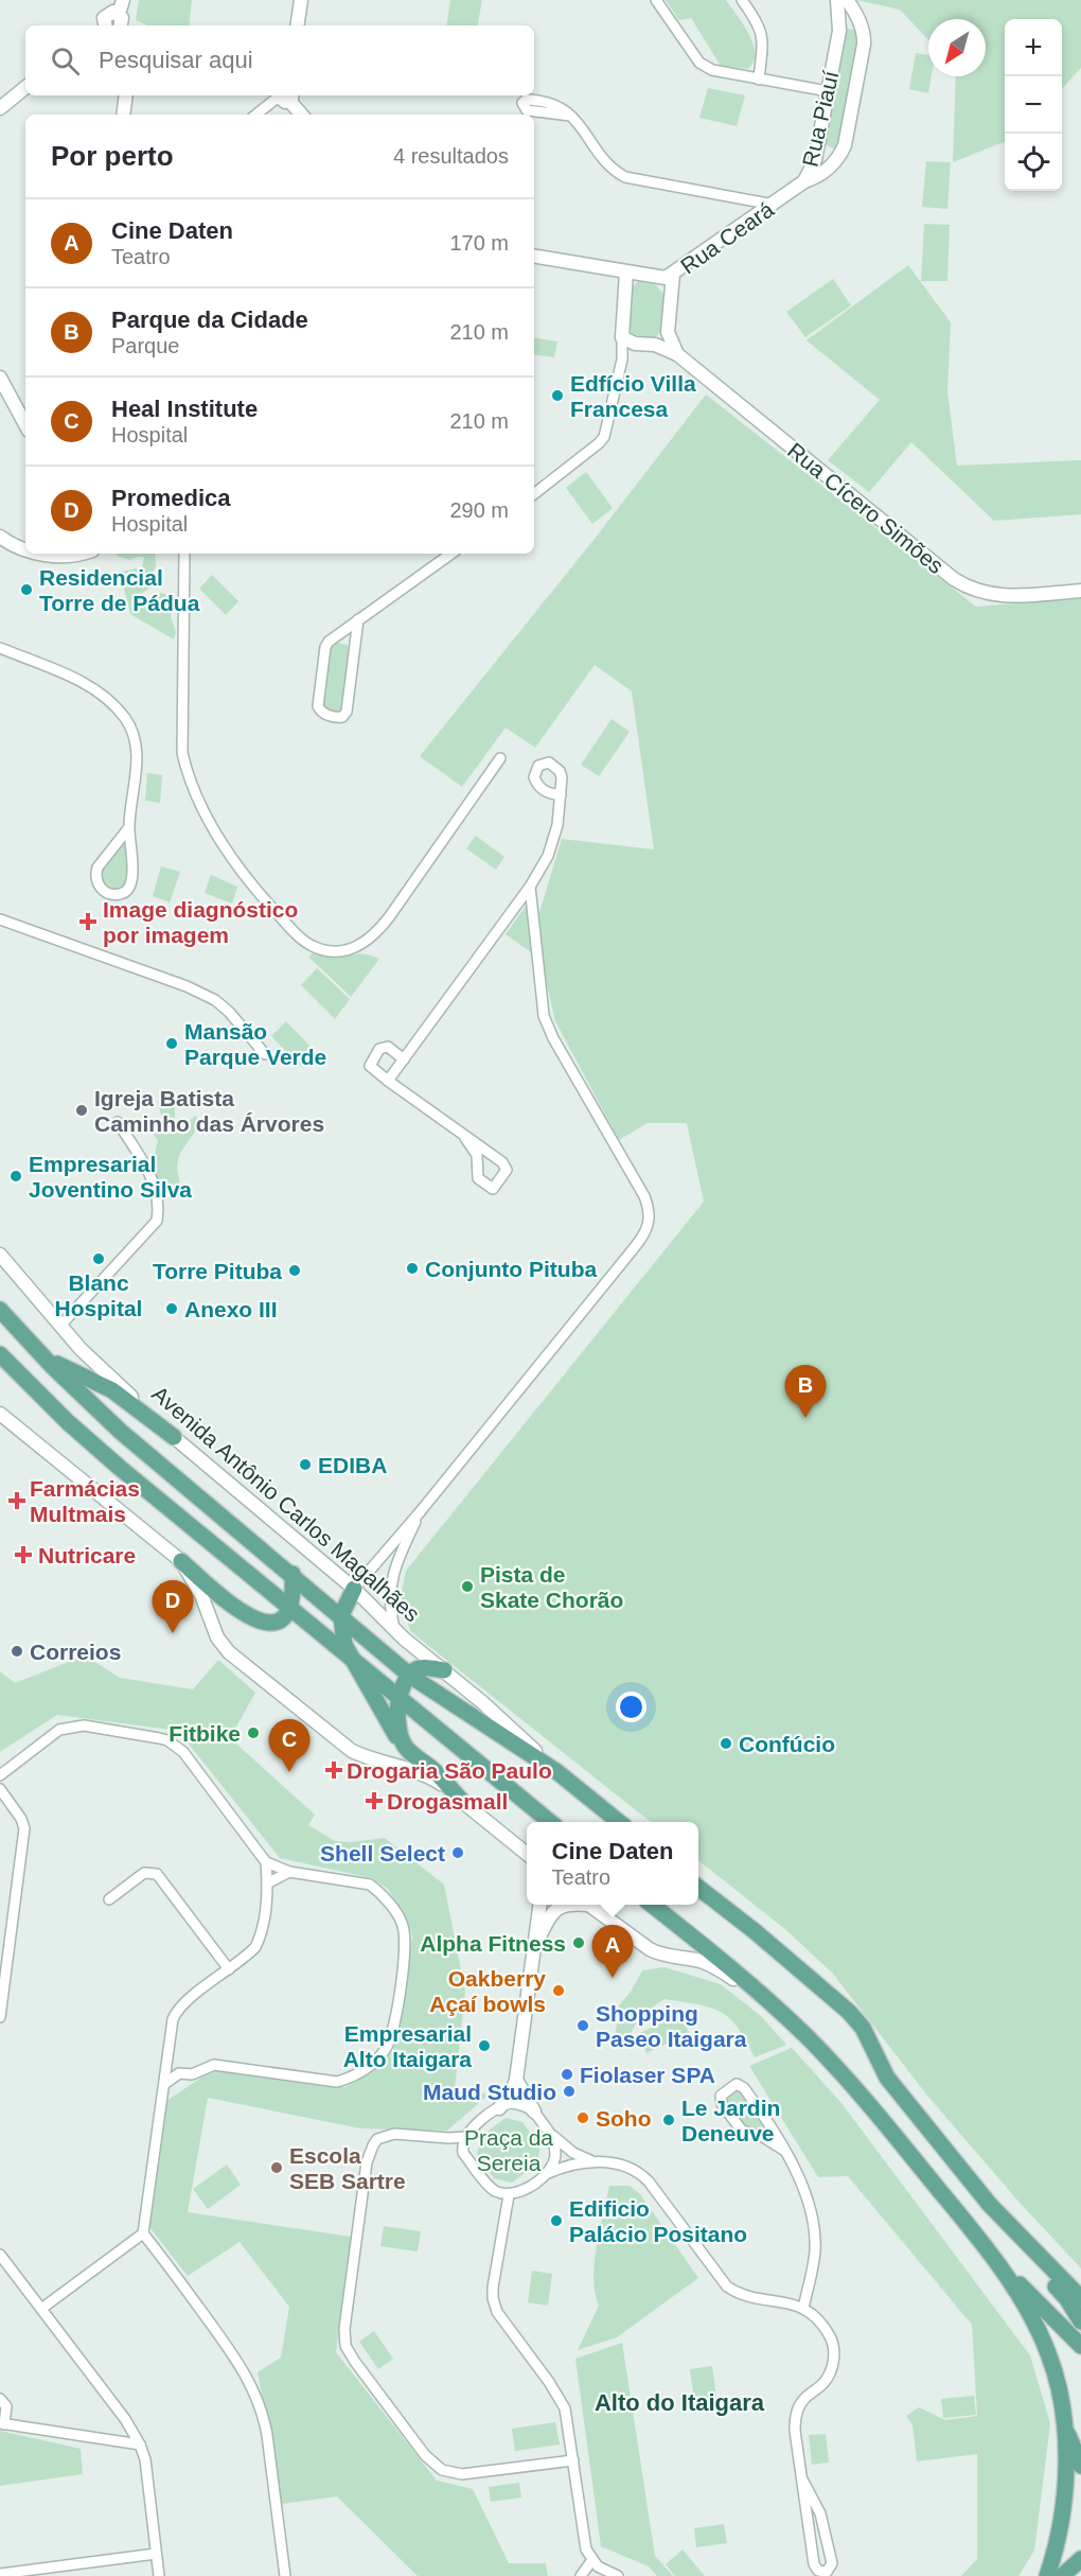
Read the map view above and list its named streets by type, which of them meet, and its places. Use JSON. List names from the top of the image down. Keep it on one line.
{"streets":{"main road":["Avenida Antônio Carlos Magalhães"],"street":["Rua Piauí","Rua Ceará","Rua Cícero Simões"]},"crossings":[["Rua Piauí","Rua Ceará"],["Rua Ceará","Rua Cícero Simões"]],"districts":["Alto do Itaigara"],"parks":["Praça da Sereia"],"places":{"other":["Edfício Villa Francesa","Residencial Torre de Pádua","Mansão Parque Verde","Igreja Batista Caminho das Árvores","Empresarial Joventino Silva","Blanc Hospital","Conjunto Pituba","Torre Pituba","Anexo III","EDIBA","Pista de Skate Chorão","Correios","Fitbike","Confúcio","Shell Select","Alpha Fitness","Oakberry Açaí bowls","Shopping Paseo Itaigara","Empresarial Alto Itaigara","Fiolaser SPA","Maud Studio","Soho","Le Jardin Deneuve","Escola SEB Sartre","Edificio Palácio Positano"],"health":["Image diagnóstico por imagem","Farmácias Multmais","Nutricare","Drogaria São Paulo","Drogasmall"]},"north":"bottom left","page":{"map_buttons":["+","−"],"search":"Pesquisar aqui","heading":["Por perto","4 resultados"],"list":[{"mark":"A","name":"Cine Daten","note":"Teatro","value":"170 m"},{"mark":"B","name":"Parque da Cidade","note":"Parque","value":"210 m"},{"mark":"C","name":"Heal Institute","note":"Hospital","value":"210 m"},{"mark":"D","name":"Promedica","note":"Hospital","value":"290 m"}],"pins":["B","D","C","A"],"popup":["Cine Daten","Teatro"]}}
